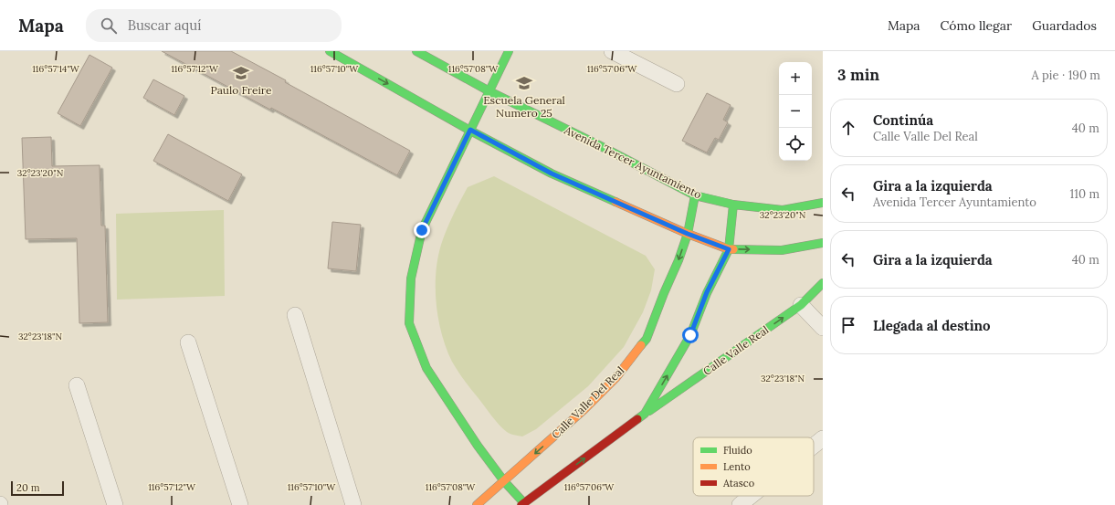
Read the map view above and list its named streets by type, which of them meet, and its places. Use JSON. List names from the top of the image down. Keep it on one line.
{"streets":{"street":["Avenida Tercer Ayuntamiento","Calle Valle Real","Calle Valle Del Real"]},"crossings":[["Avenida Tercer Ayuntamiento","Calle Valle Del Real"]],"one_way":["Calle Valle Real"],"places":{"school or university":["Paulo Freire","Escuela General Numero 25"]},"legend":["Fluido","Lento","Atasco"],"scale_bar":"20 m","page":{"header":"Mapa","search":"Buscar aquí","nav":["Mapa","Cómo llegar","Guardados"],"heading":["3 min","A pie · 190 m"],"map_buttons":["+","−"],"list":[["Continúa","Calle Valle Del Real","40 m"],["Gira a la izquierda","Avenida Tercer Ayuntamiento","110 m"],["Gira a la izquierda","40 m"],"Llegada al destino"],"scale":"20 m"},"coordinates":["116°57'14\"W","116°57'12\"W","116°57'10\"W","116°57'08\"W","116°57'06\"W","32°23'20\"N","32°23'18\"N"]}
